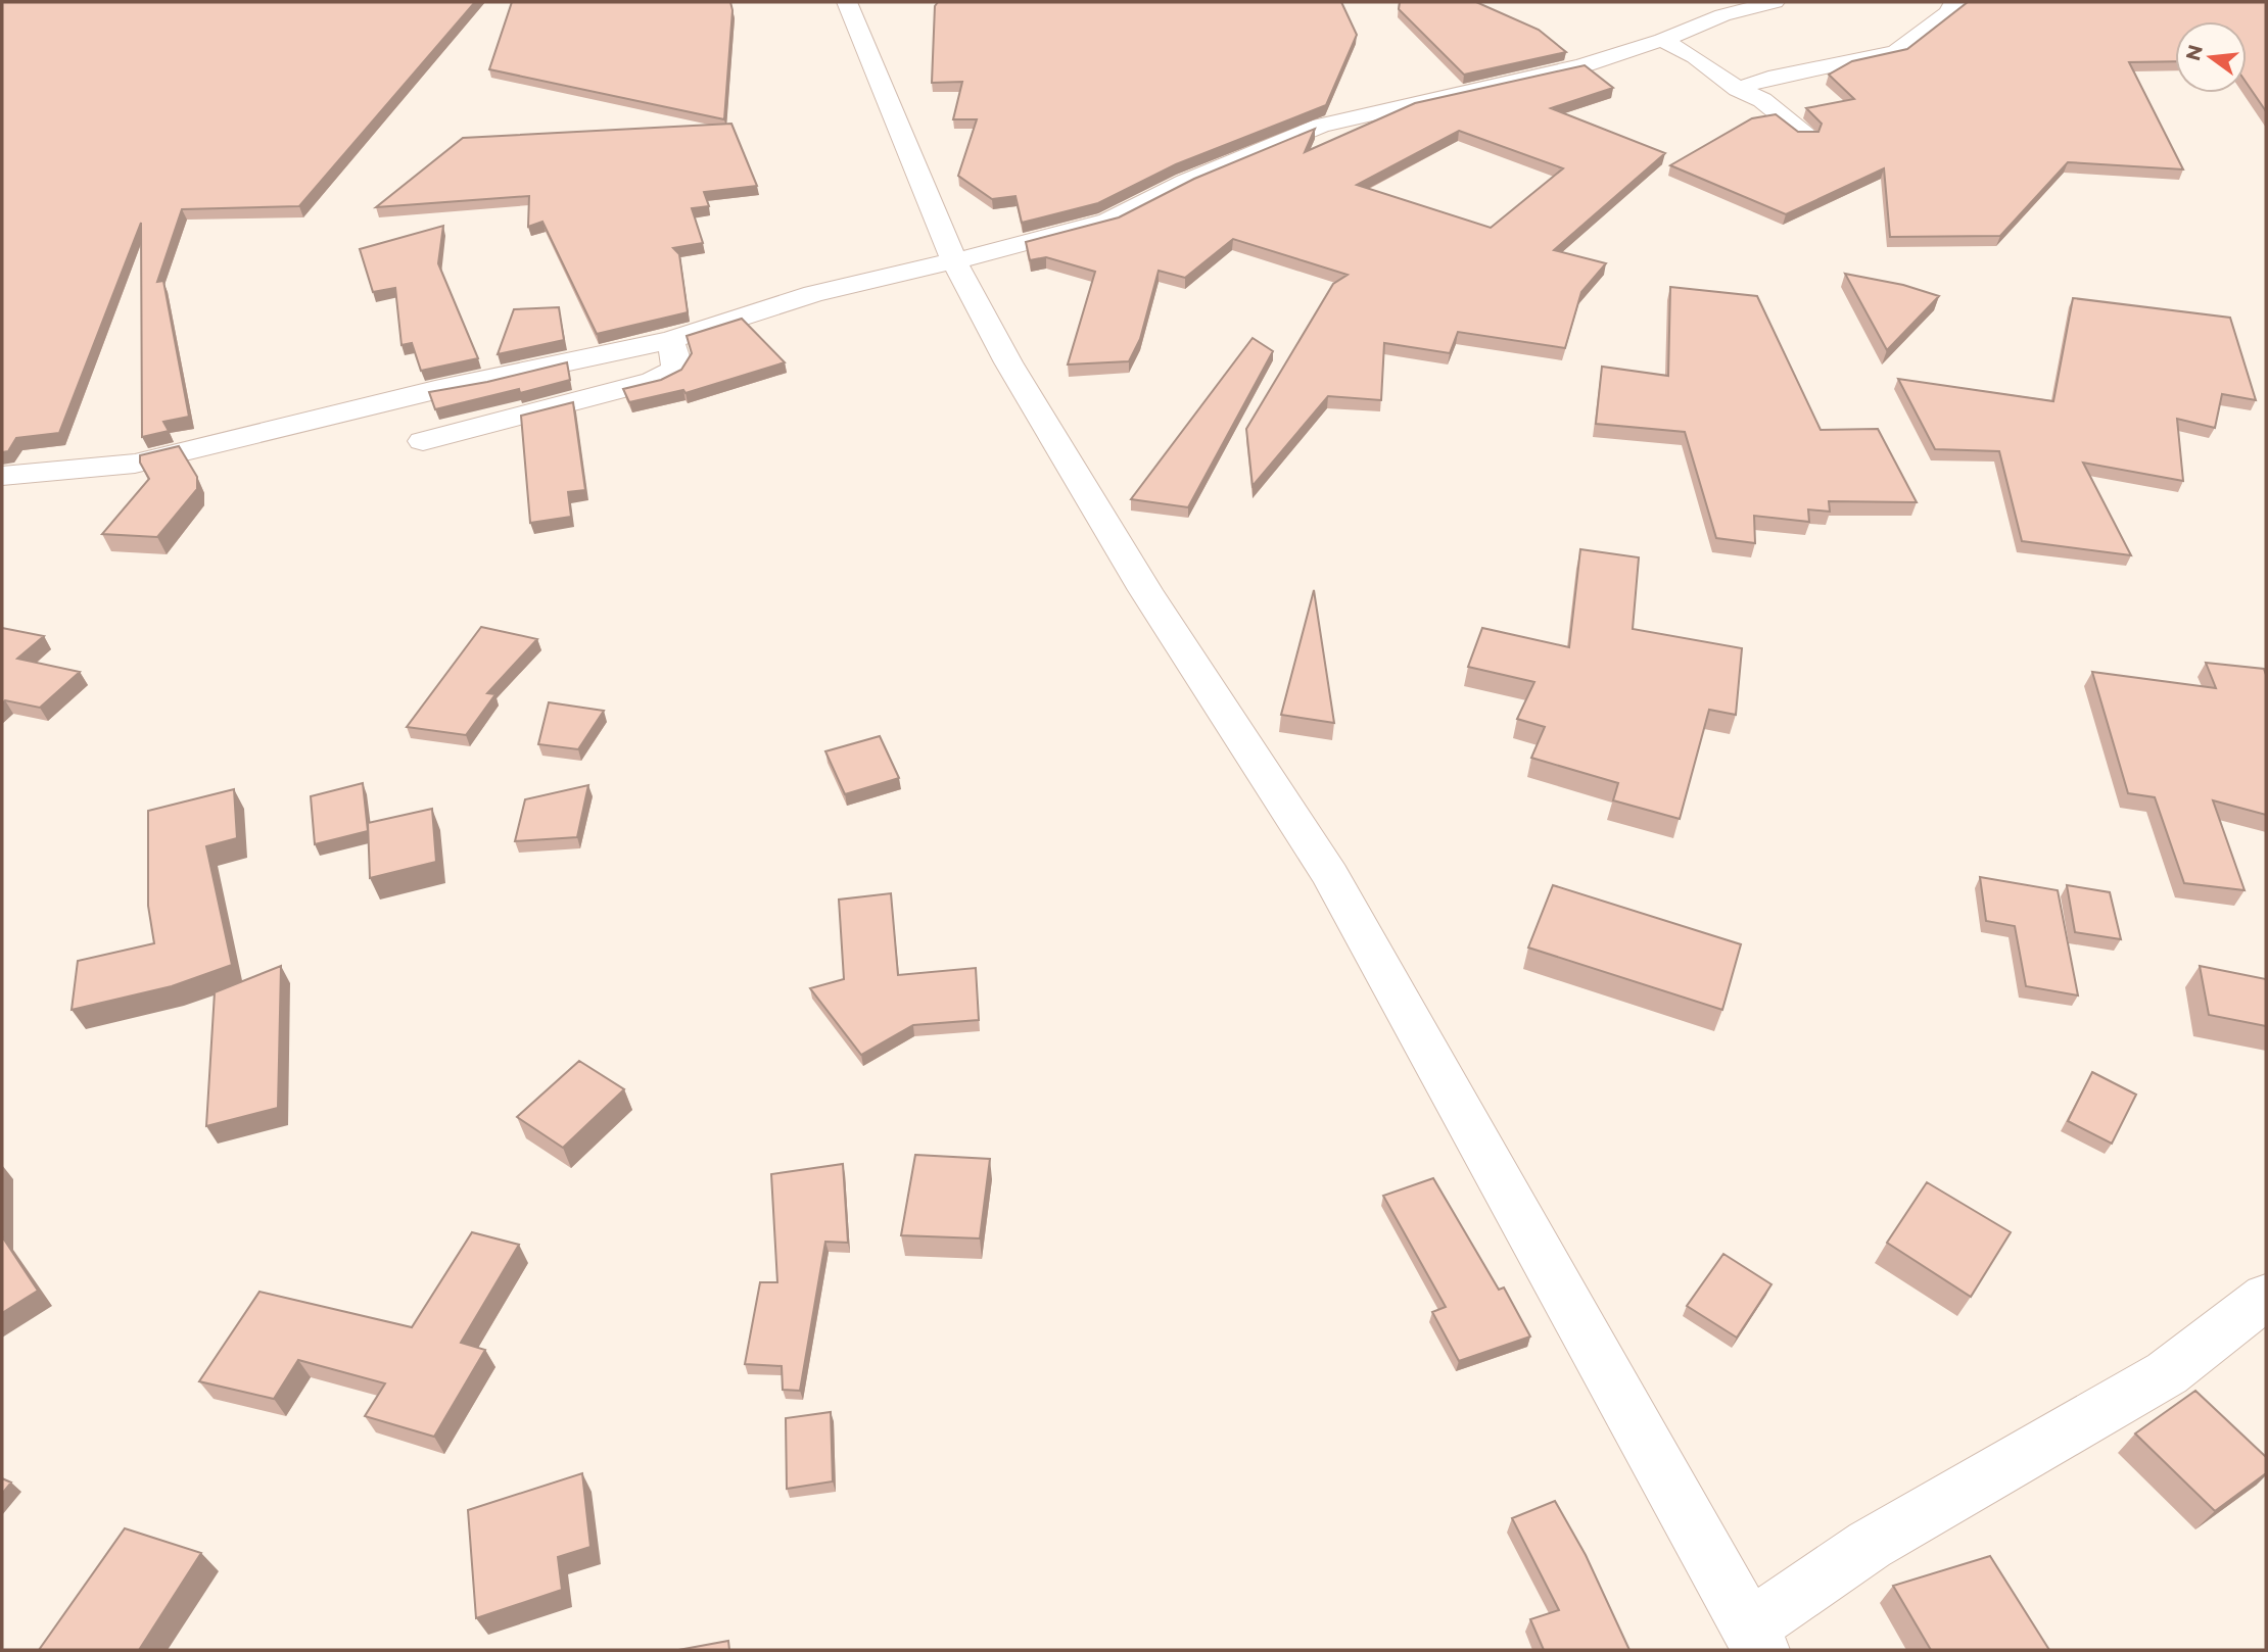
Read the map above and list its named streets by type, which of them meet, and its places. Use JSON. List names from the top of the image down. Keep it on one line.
{"north":"left"}
